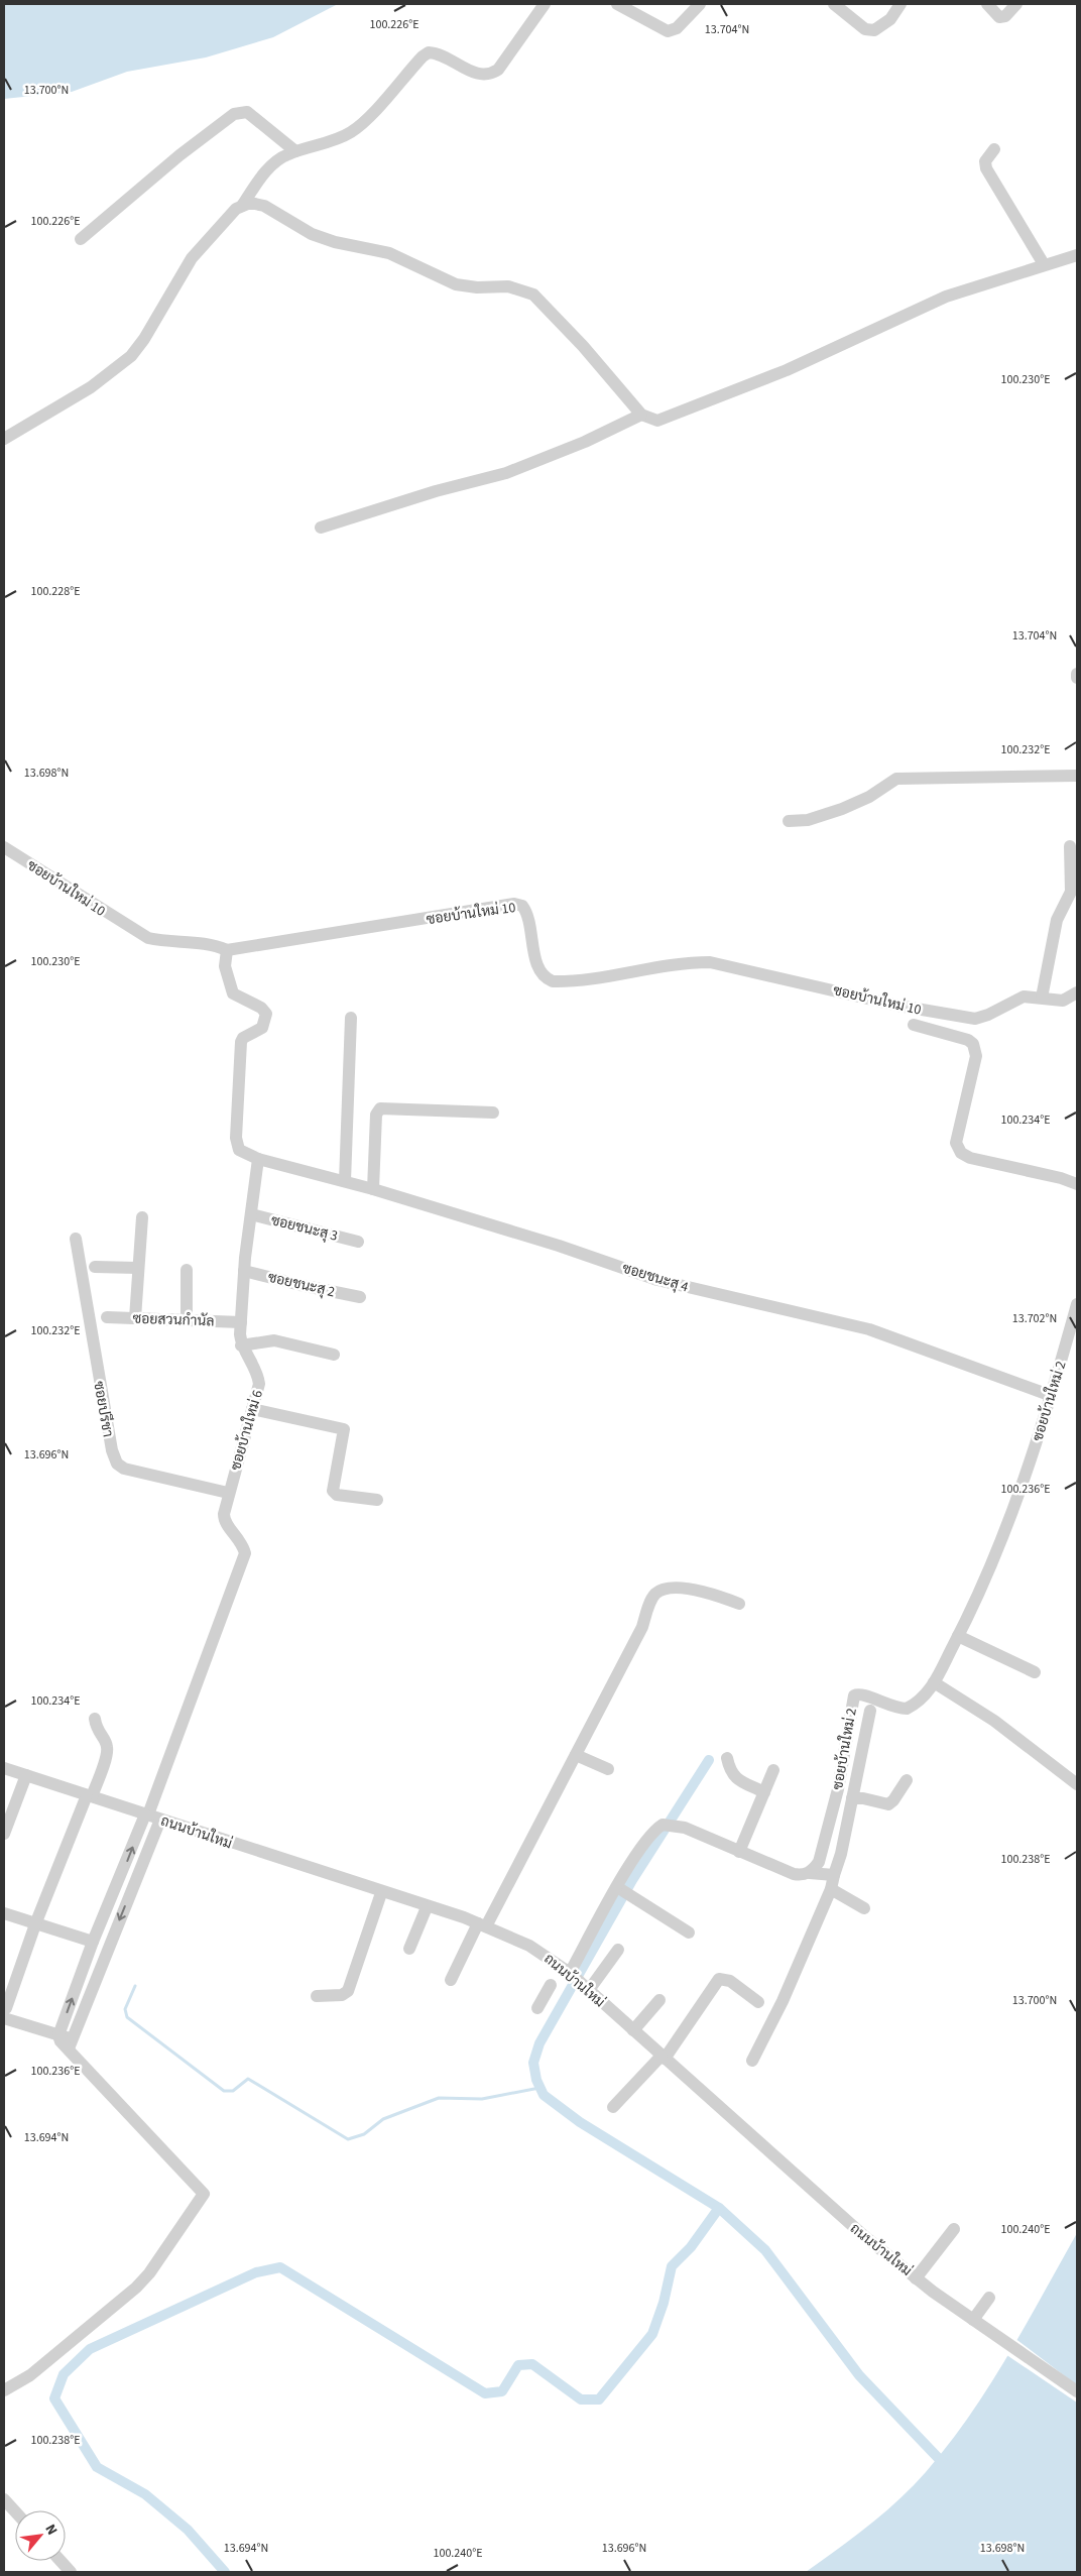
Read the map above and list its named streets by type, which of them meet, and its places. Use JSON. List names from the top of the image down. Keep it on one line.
{"streets":{"street":["ซอยบ้านใหม่ 10","ซอยชนะสุ 3","ซอยชนะสุ 4","ซอยชนะสุ 2","ซอยสวนกำนัล","ซอยบ้านใหม่ 2","ซอยปรีชา","ซอยบ้านใหม่ 6","ถนนบ้านใหม่"]},"crossings":[["ซอยชนะสุ 3","ซอยบ้านใหม่ 6"],["ซอยชนะสุ 4","ซอยบ้านใหม่ 2"],["ซอยชนะสุ 4","ซอยบ้านใหม่ 6"],["ซอยชนะสุ 2","ซอยบ้านใหม่ 6"],["ซอยสวนกำนัล","ซอยบ้านใหม่ 6"],["ซอยปรีชา","ซอยบ้านใหม่ 6"],["ซอยบ้านใหม่ 6","ถนนบ้านใหม่"]],"north":"top right","coordinates":["100.226°E","13.704°N","13.700°N","100.230°E","100.228°E","100.232°E","13.698°N","100.234°E","13.702°N","13.696°N","100.236°E","100.238°E","13.694°N","100.240°E"]}
